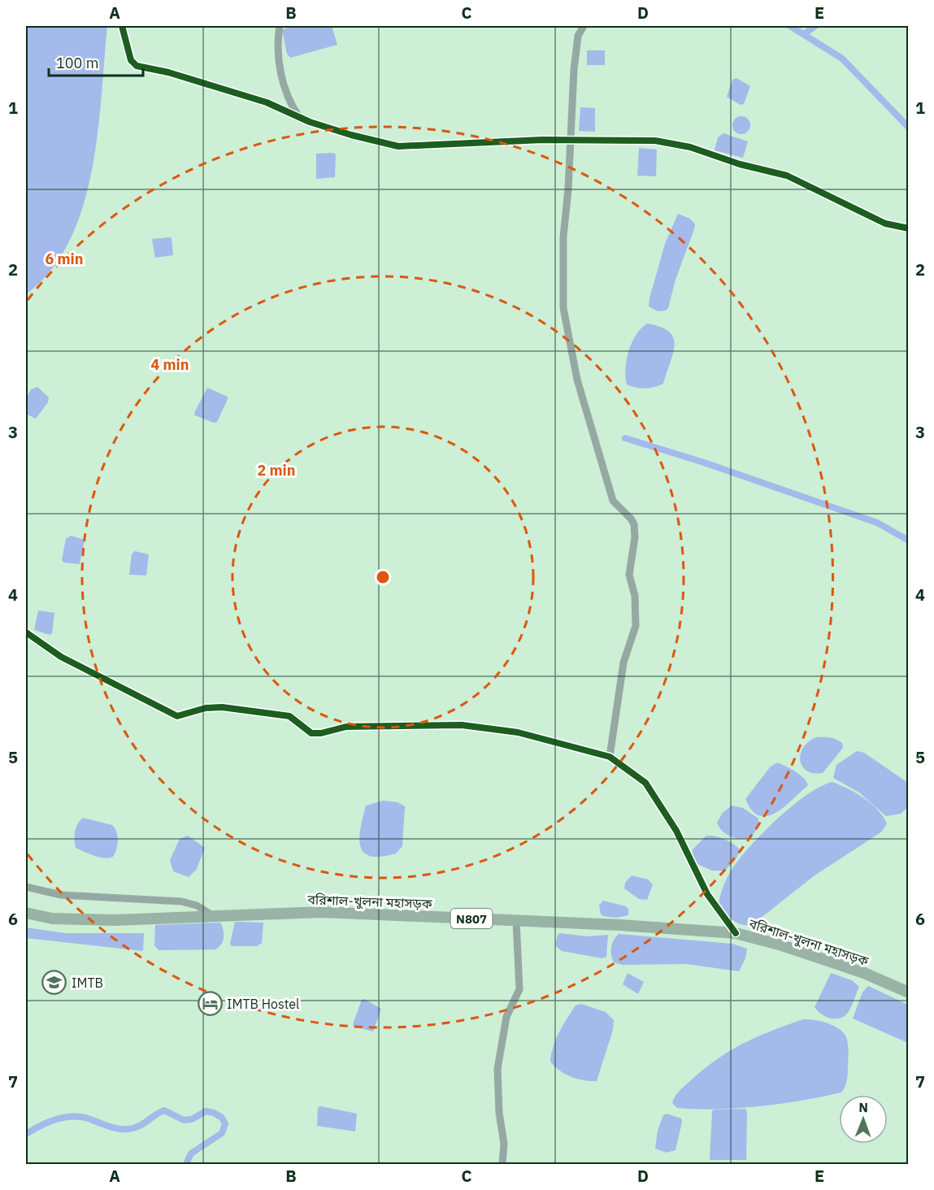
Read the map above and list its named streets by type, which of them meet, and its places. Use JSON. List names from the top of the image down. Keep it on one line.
{"streets":{"highway":["বরিশাল-খুলনা মহাসড়ক","N807"]},"places":{"school or university":["IMTB"],"hotel":["IMTB Hostel"]},"scale_bar":"100 m","north":"top","grid":{"columns":["A","B","C","D","E"],"rows":["1","2","3","4","5","6","7"]},"rings":["6 min","4 min","2 min"]}
